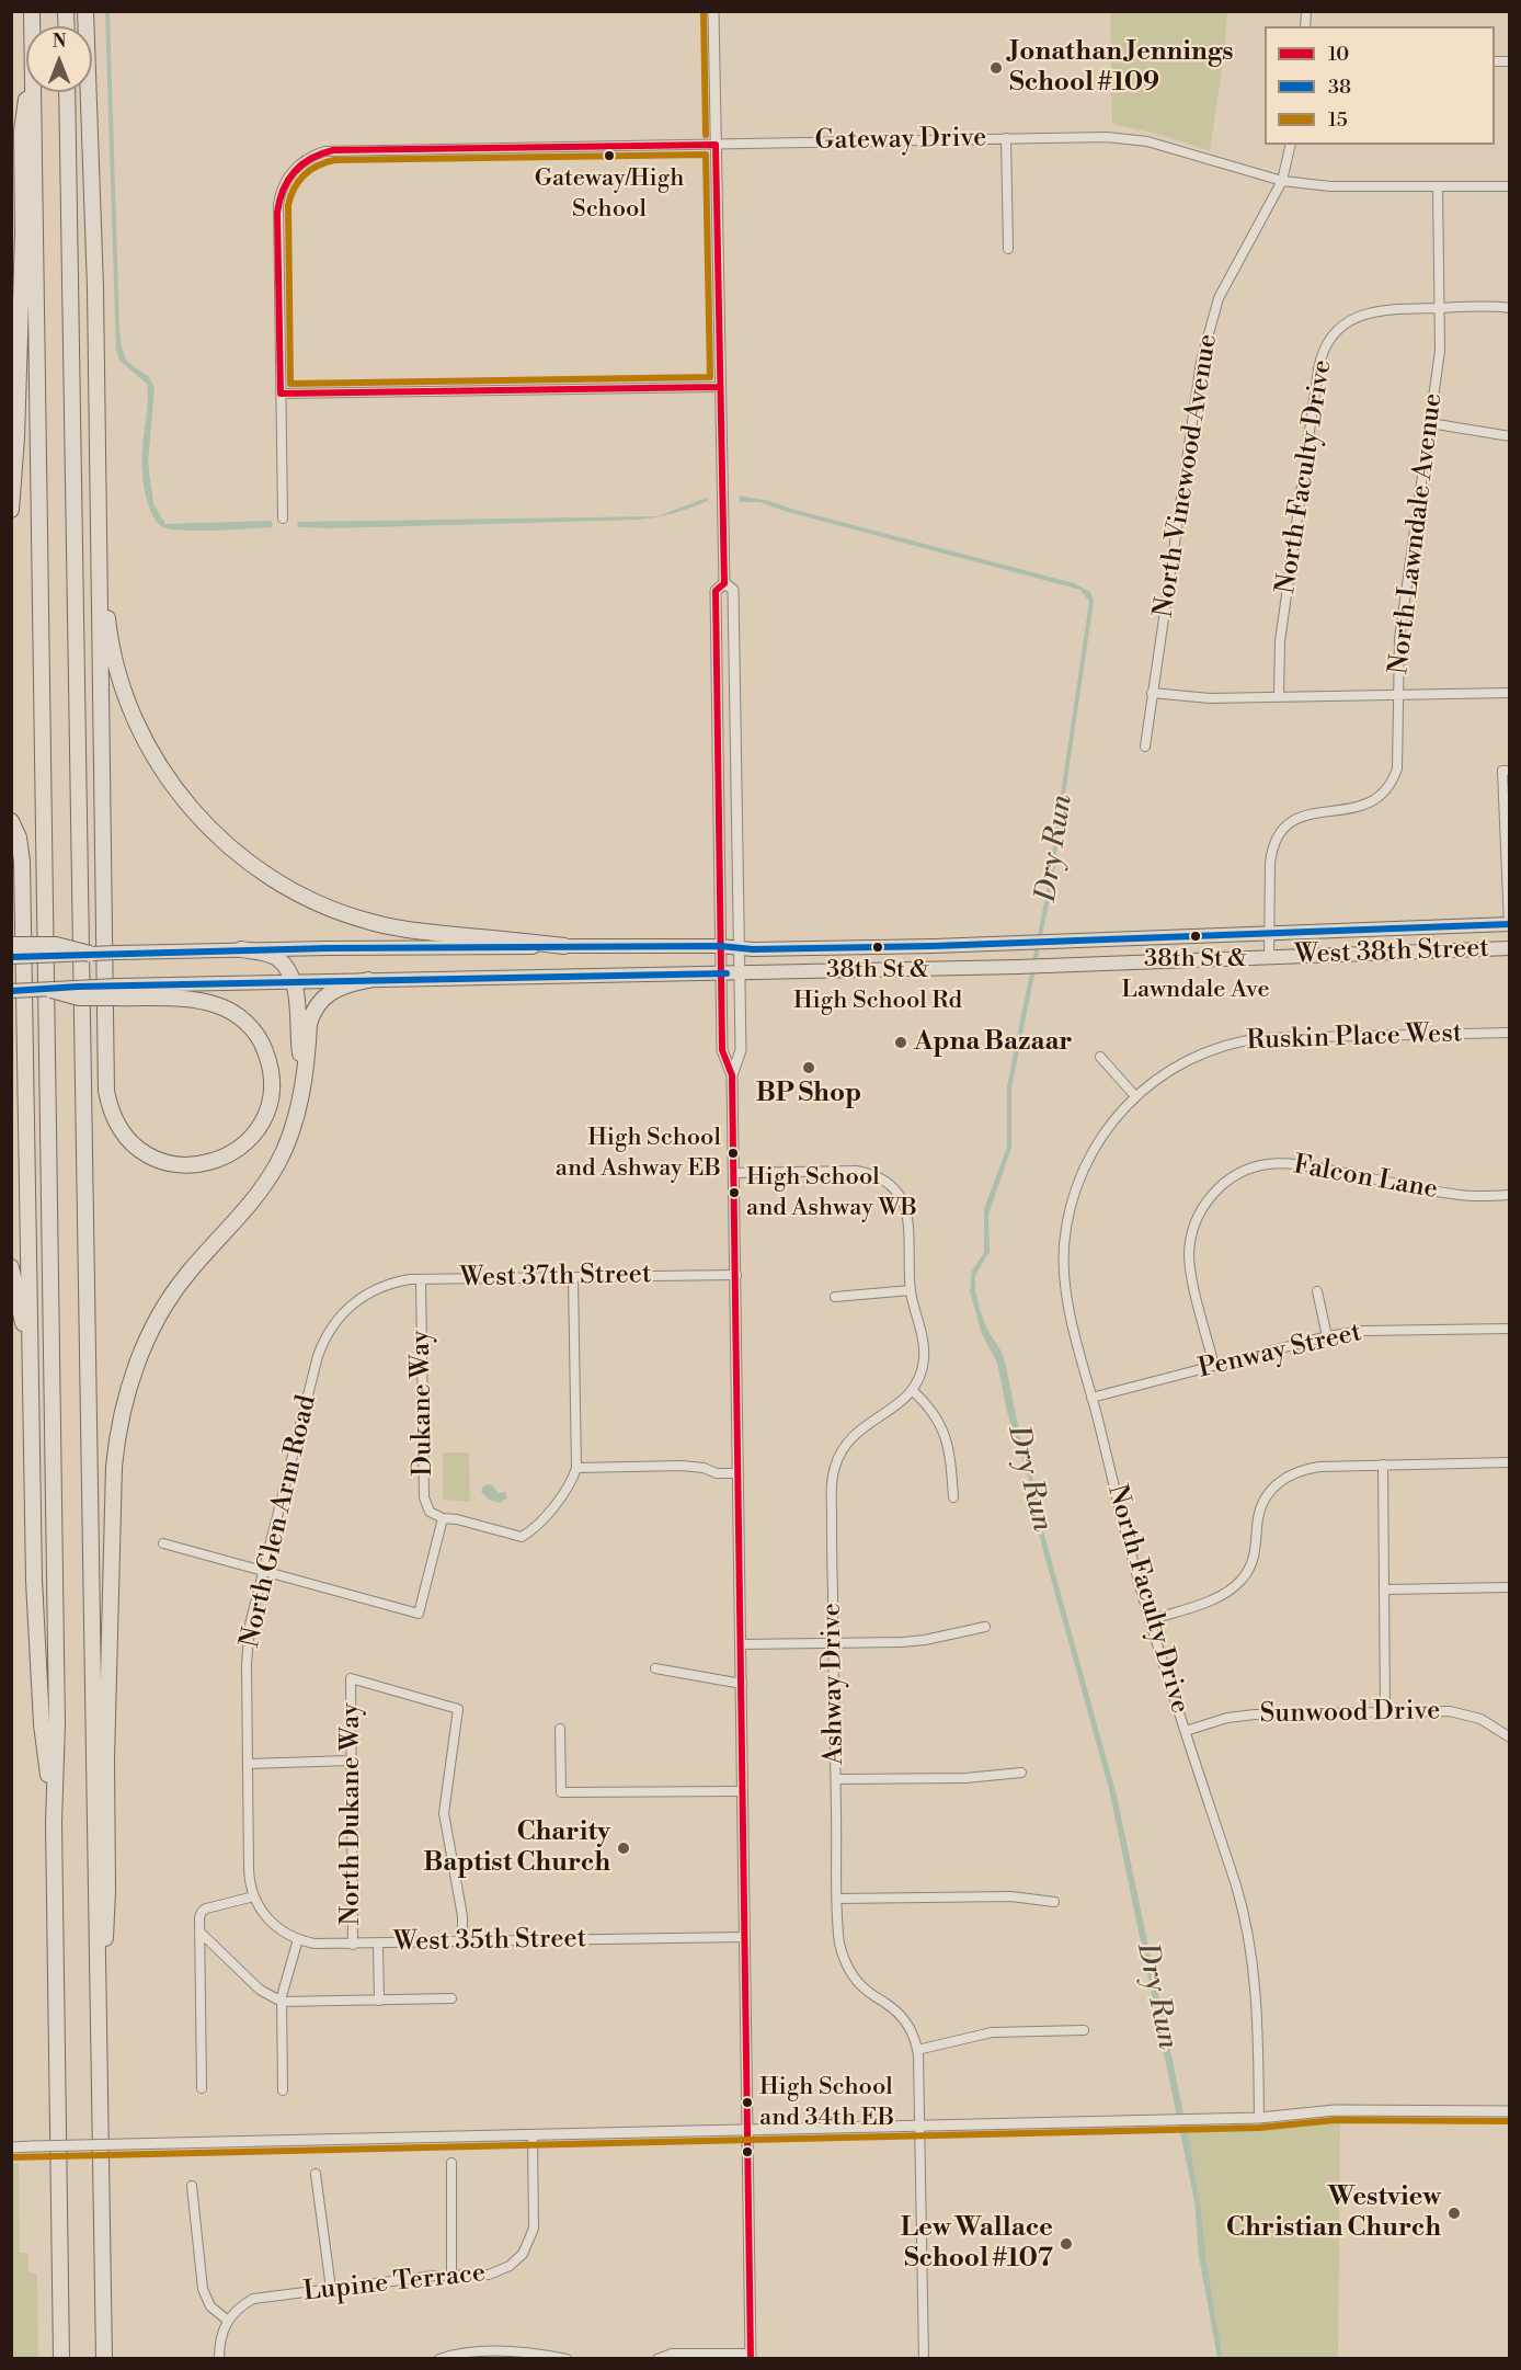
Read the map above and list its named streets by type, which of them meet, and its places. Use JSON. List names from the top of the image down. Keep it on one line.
{"streets":{"main road":["West 38th Street"],"street":["Gateway Drive","North Vinewood Avenue","North Faculty Drive","North Lawndale Avenue","Ruskin Place West","Falcon Lane","West 37th Street","Penway Street","Dukane Way","North Glen Arm Road","Ashway Drive","Sunwood Drive","North Dukane Way","West 35th Street","Lupine Terrace"]},"crossings":[["Gateway Drive","North Vinewood Avenue"],["Gateway Drive","North Lawndale Avenue"],["North Faculty Drive","North Lawndale Avenue"],["North Faculty Drive","Ruskin Place West"],["North Faculty Drive","Penway Street"],["North Faculty Drive","Sunwood Drive"],["North Lawndale Avenue","West 38th Street"],["Falcon Lane","Penway Street"],["West 37th Street","Dukane Way"],["West 37th Street","North Glen Arm Road"],["North Glen Arm Road","West 35th Street"],["North Dukane Way","West 35th Street"]],"water":["Dry Run"],"places":["Jonathan Jennings School #109","Gateway/High School","38th St & Lawndale Ave","38th St & High School Rd","Apna Bazaar","BP Shop","High School and Ashway EB","High School and Ashway WB","Charity Baptist Church","High School and 34th EB","Westview Christian Church","Lew Wallace School #107"],"lines":["transit line 15","transit line 10","transit line 38"],"legend":["10","38","15"],"north":"top"}
